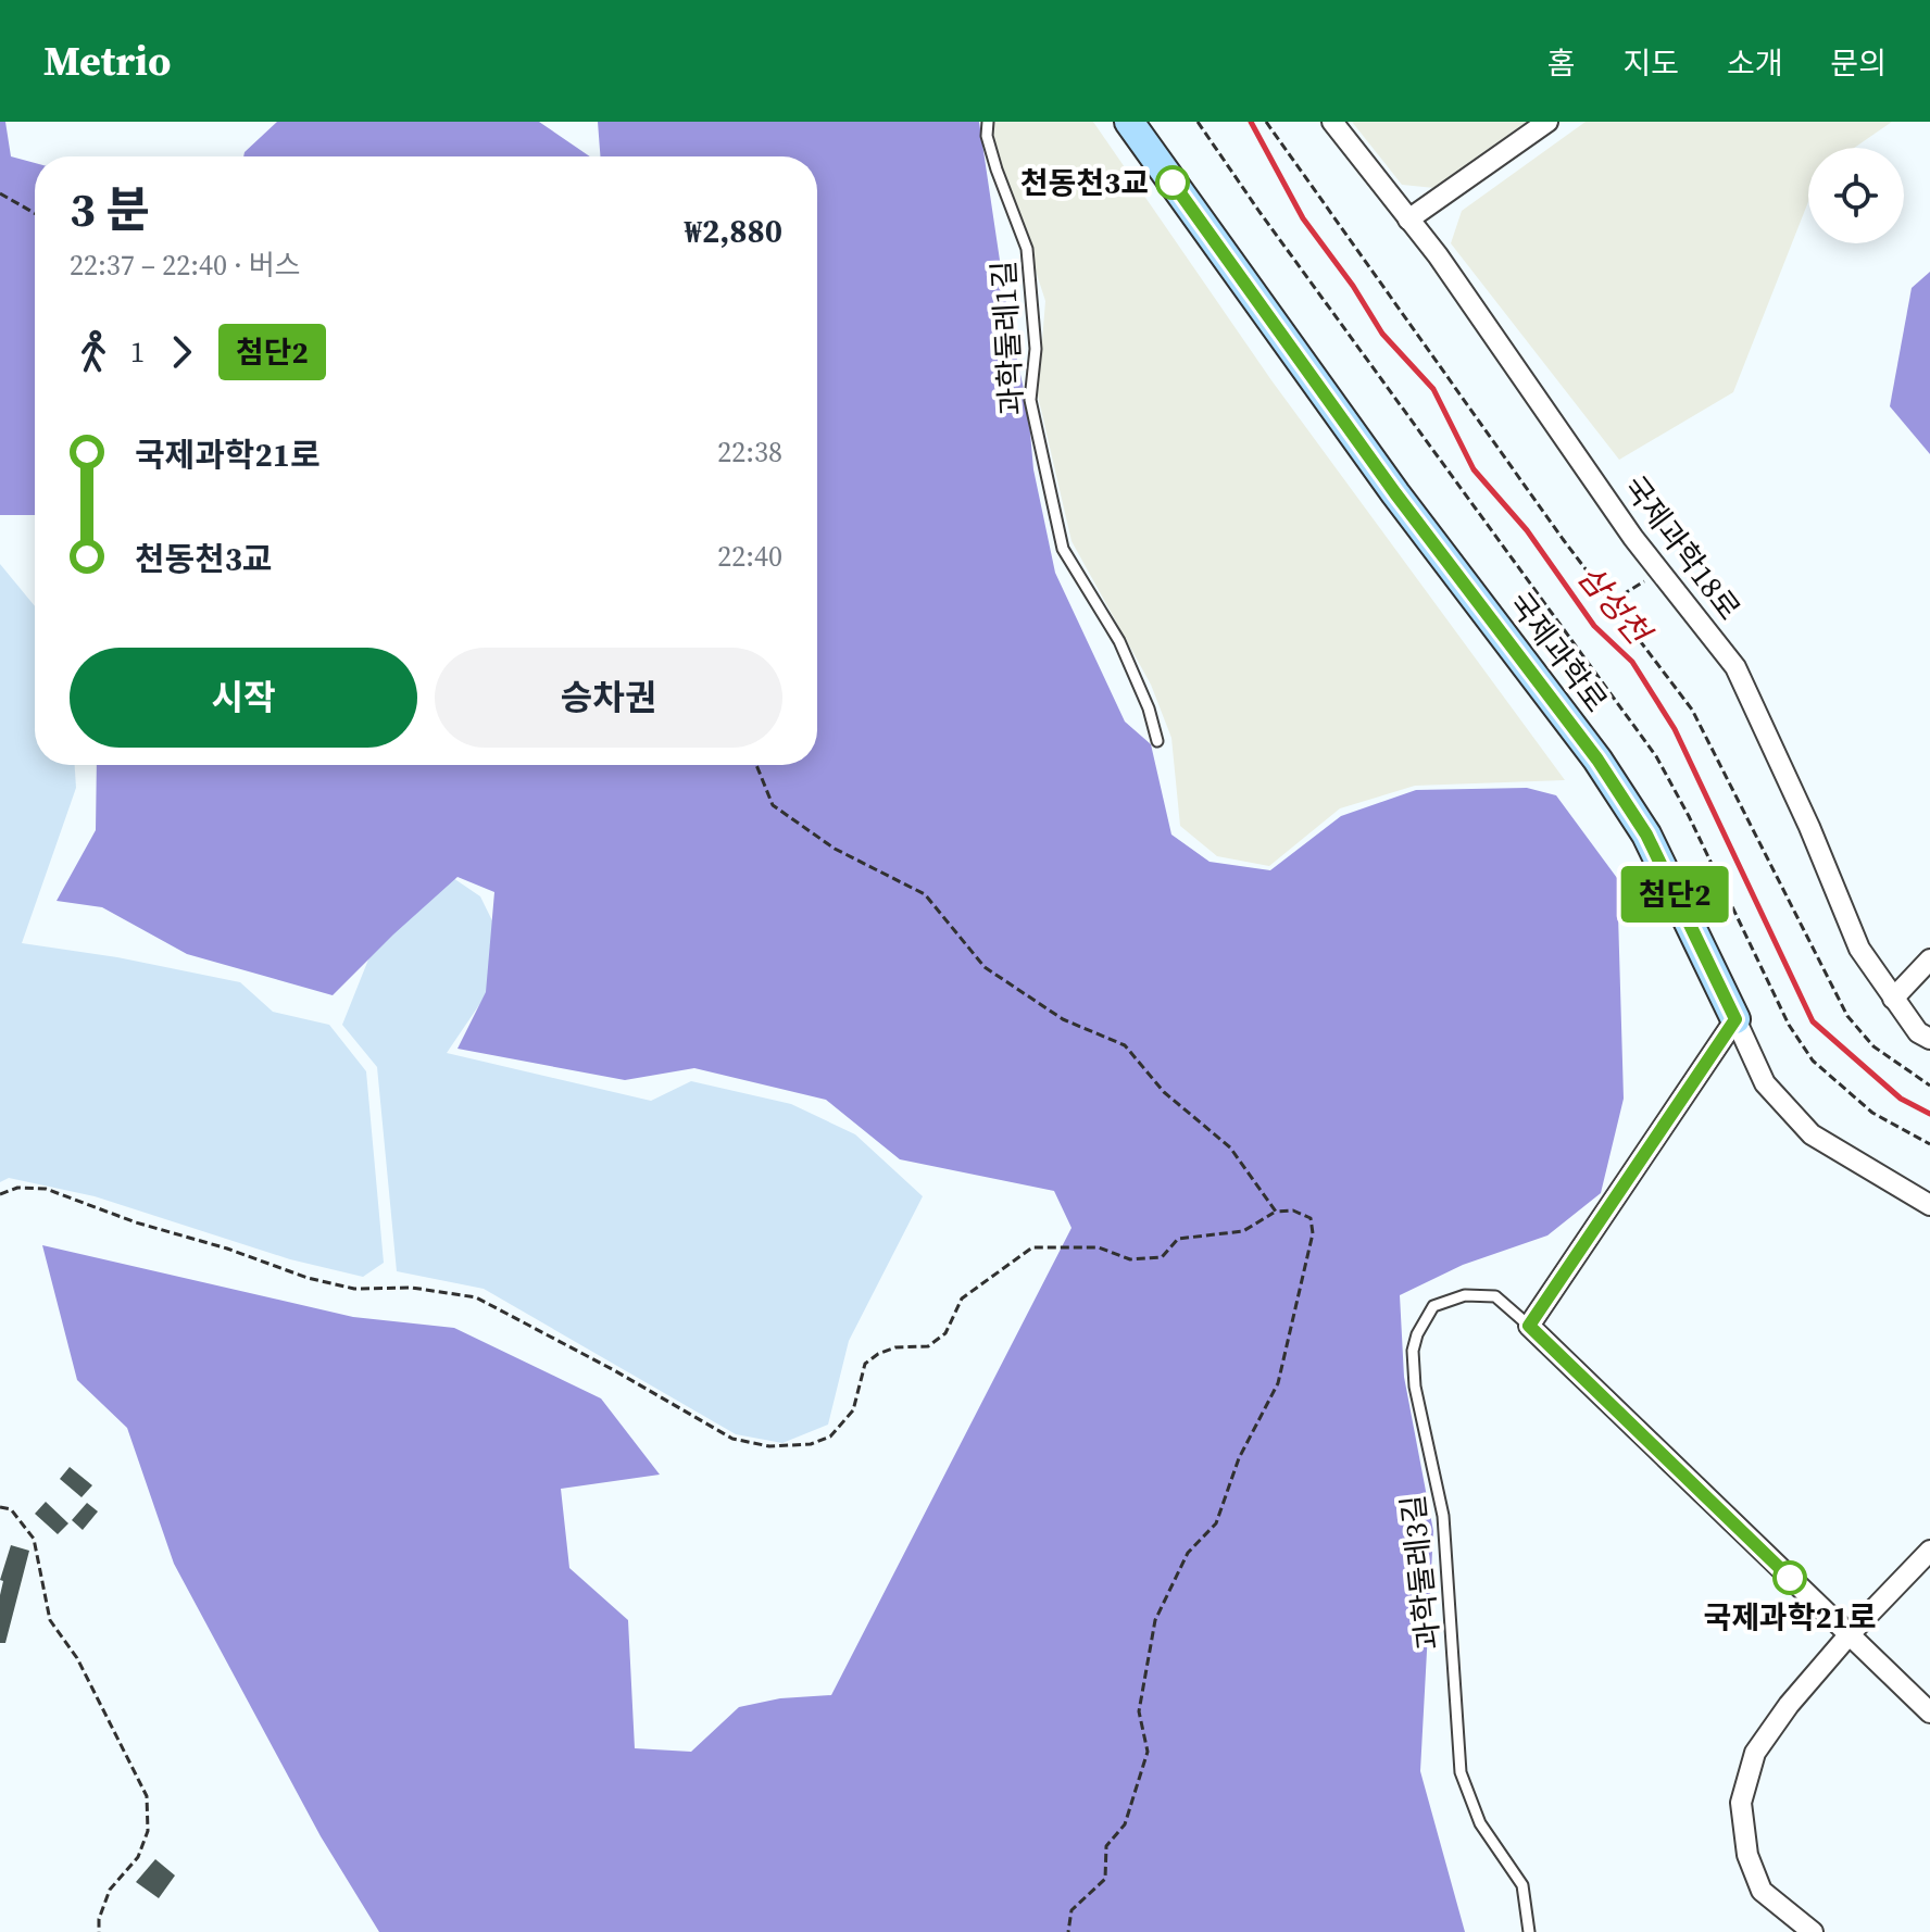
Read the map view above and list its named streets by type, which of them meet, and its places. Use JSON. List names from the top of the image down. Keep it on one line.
{"streets":{"street":["국제과학18로","국제과학로"],"lane":["과학둘레1길","과학둘레3길"]},"water":["삼성천"],"places":["천동천3교","국제과학21로"],"lines":["bus line 첨단2"],"page":{"header":"Metrio","nav":["홈","지도","소개","문의"],"on_map":"첨단2","heading":["3 분","22:37 – 22:40 · 버스","₩2,880"],"legs":["1","첨단2"],"list":[{"name":"국제과학21로","value":"22:38"},{"name":"천동천3교","value":"22:40"}],"buttons":["시작","승차권"]}}
